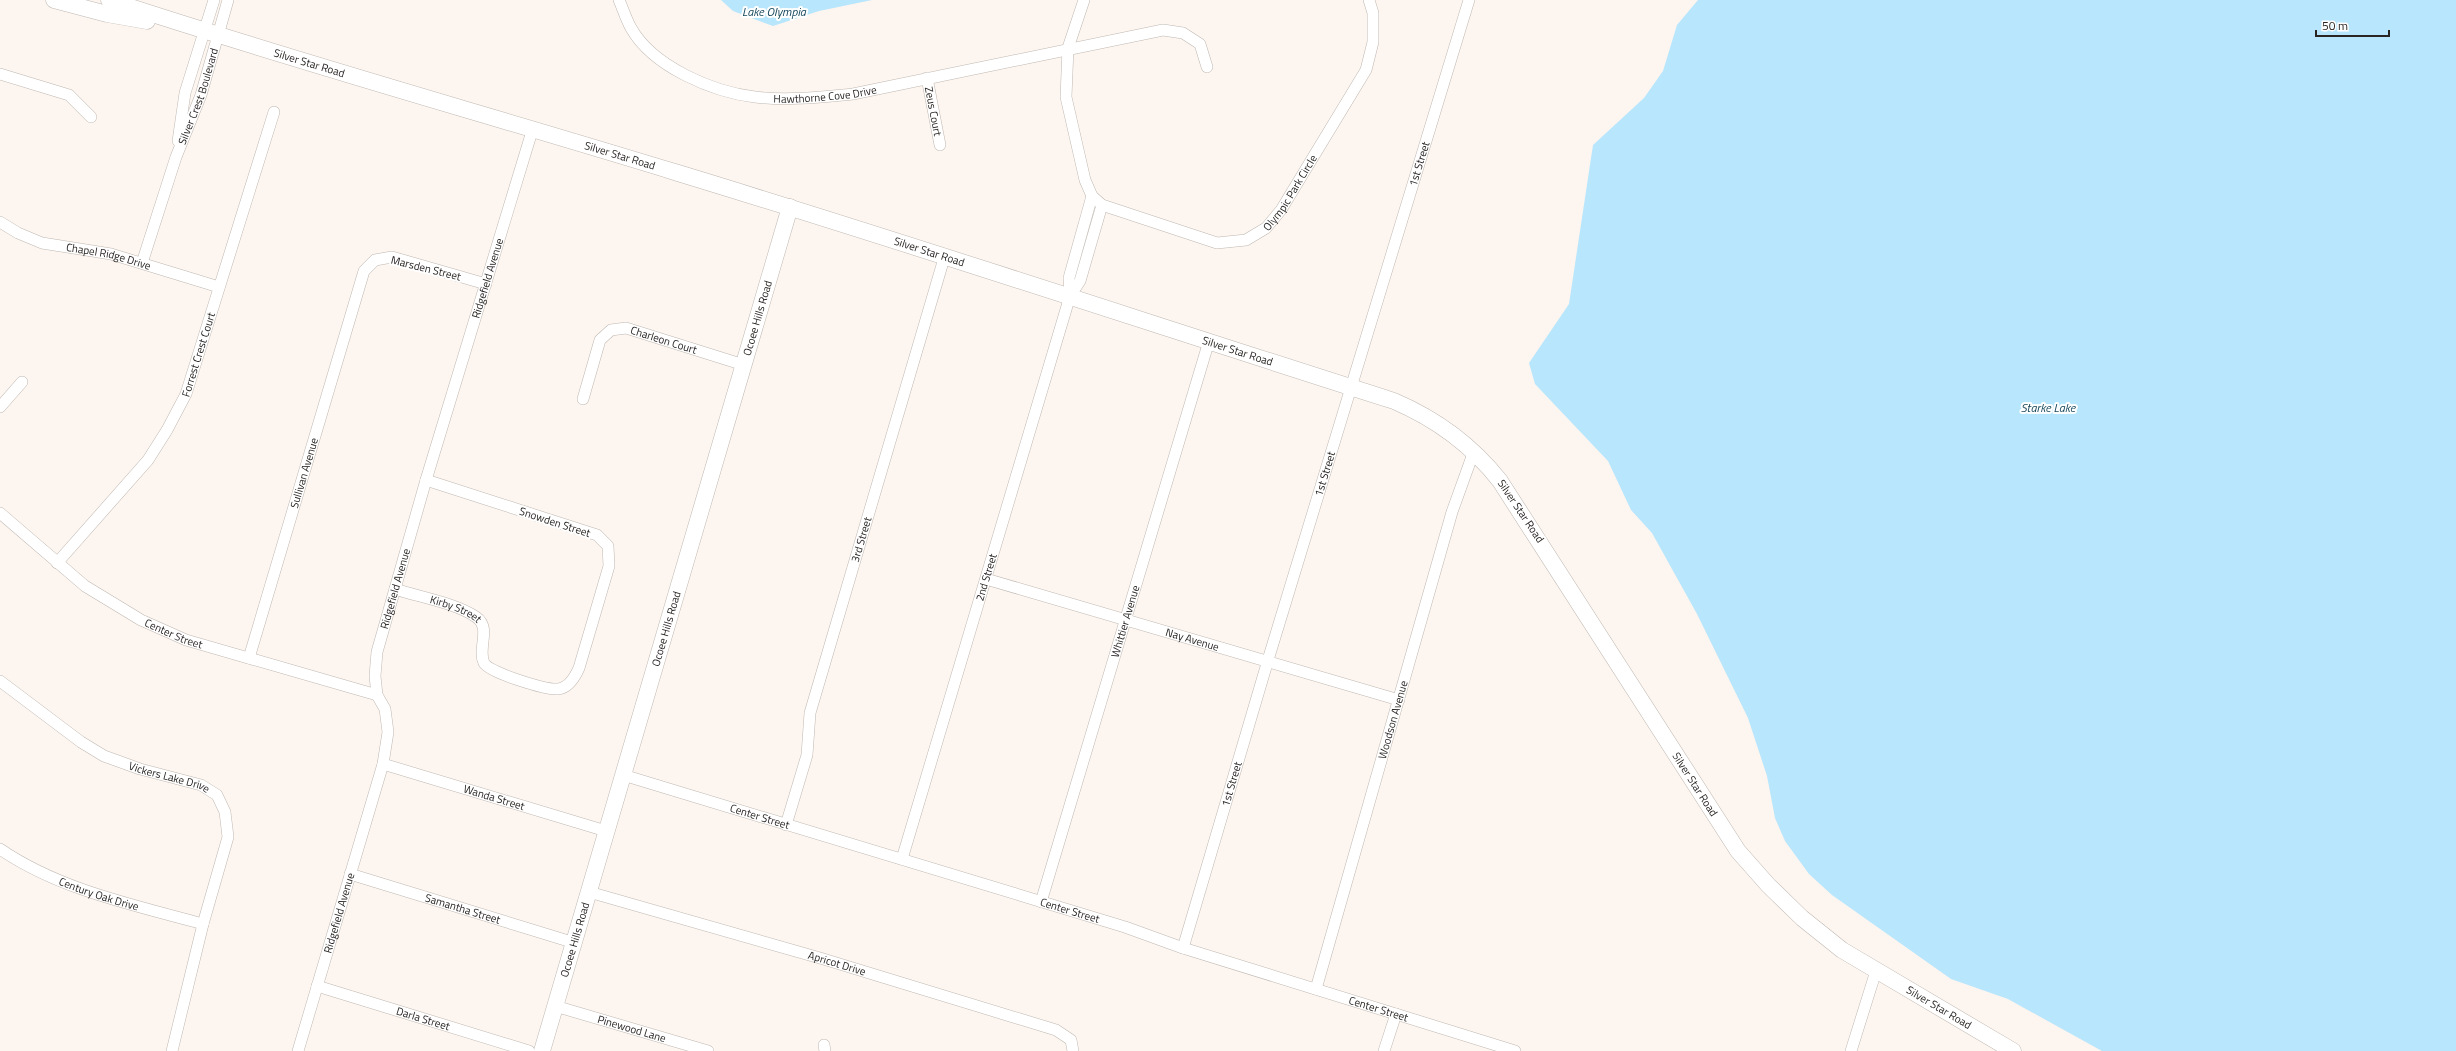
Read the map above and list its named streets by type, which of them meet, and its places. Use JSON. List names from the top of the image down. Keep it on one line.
{"streets":{"main road":["Silver Star Road","Ocoee Hills Road"],"street":["Hawthorne Cove Drive","Silver Crest Boulevard","Zeus Court","1st Street","Olympic Park Circle","Chapel Ridge Drive","Marsden Street","Ridgefield Avenue","Charleon Court","Forrest Crest Court","Sullivan Avenue","Snowden Street","3rd Street","2nd Street","Kirby Street","Whittier Avenue","Center Street","Nay Avenue","Woodson Avenue","Vickers Lake Drive","Wanda Street","Century Oak Drive","Samantha Street","Apricot Drive","Darla Street","Pinewood Lane"]},"crossings":[["Silver Star Road","Silver Crest Boulevard"],["Silver Star Road","1st Street"],["Silver Star Road","Ridgefield Avenue"],["Silver Star Road","Ocoee Hills Road"],["Silver Star Road","3rd Street"],["Silver Star Road","2nd Street"],["Silver Star Road","Whittier Avenue"],["Silver Star Road","Woodson Avenue"],["Hawthorne Cove Drive","Zeus Court"],["Hawthorne Cove Drive","Olympic Park Circle"],["Silver Crest Boulevard","Chapel Ridge Drive"],["1st Street","Center Street"],["1st Street","Nay Avenue"],["Chapel Ridge Drive","Forrest Crest Court"],["Marsden Street","Ridgefield Avenue"],["Marsden Street","Sullivan Avenue"],["Ridgefield Avenue","Snowden Street"],["Ridgefield Avenue","Kirby Street"],["Ridgefield Avenue","Center Street"],["Ridgefield Avenue","Wanda Street"],["Ridgefield Avenue","Samantha Street"],["Ridgefield Avenue","Darla Street"],["Ocoee Hills Road","Charleon Court"],["Ocoee Hills Road","Center Street"],["Ocoee Hills Road","Wanda Street"],["Ocoee Hills Road","Samantha Street"],["Ocoee Hills Road","Apricot Drive"],["Ocoee Hills Road","Pinewood Lane"],["Forrest Crest Court","Center Street"],["Sullivan Avenue","Center Street"],["Snowden Street","Kirby Street"],["3rd Street","Center Street"],["2nd Street","Center Street"],["2nd Street","Nay Avenue"],["Whittier Avenue","Center Street"],["Whittier Avenue","Nay Avenue"],["Center Street","Woodson Avenue"],["Nay Avenue","Woodson Avenue"],["Vickers Lake Drive","Century Oak Drive"]],"water":["Lake Olympia","Starke Lake"],"scale_bar":"50 m"}
